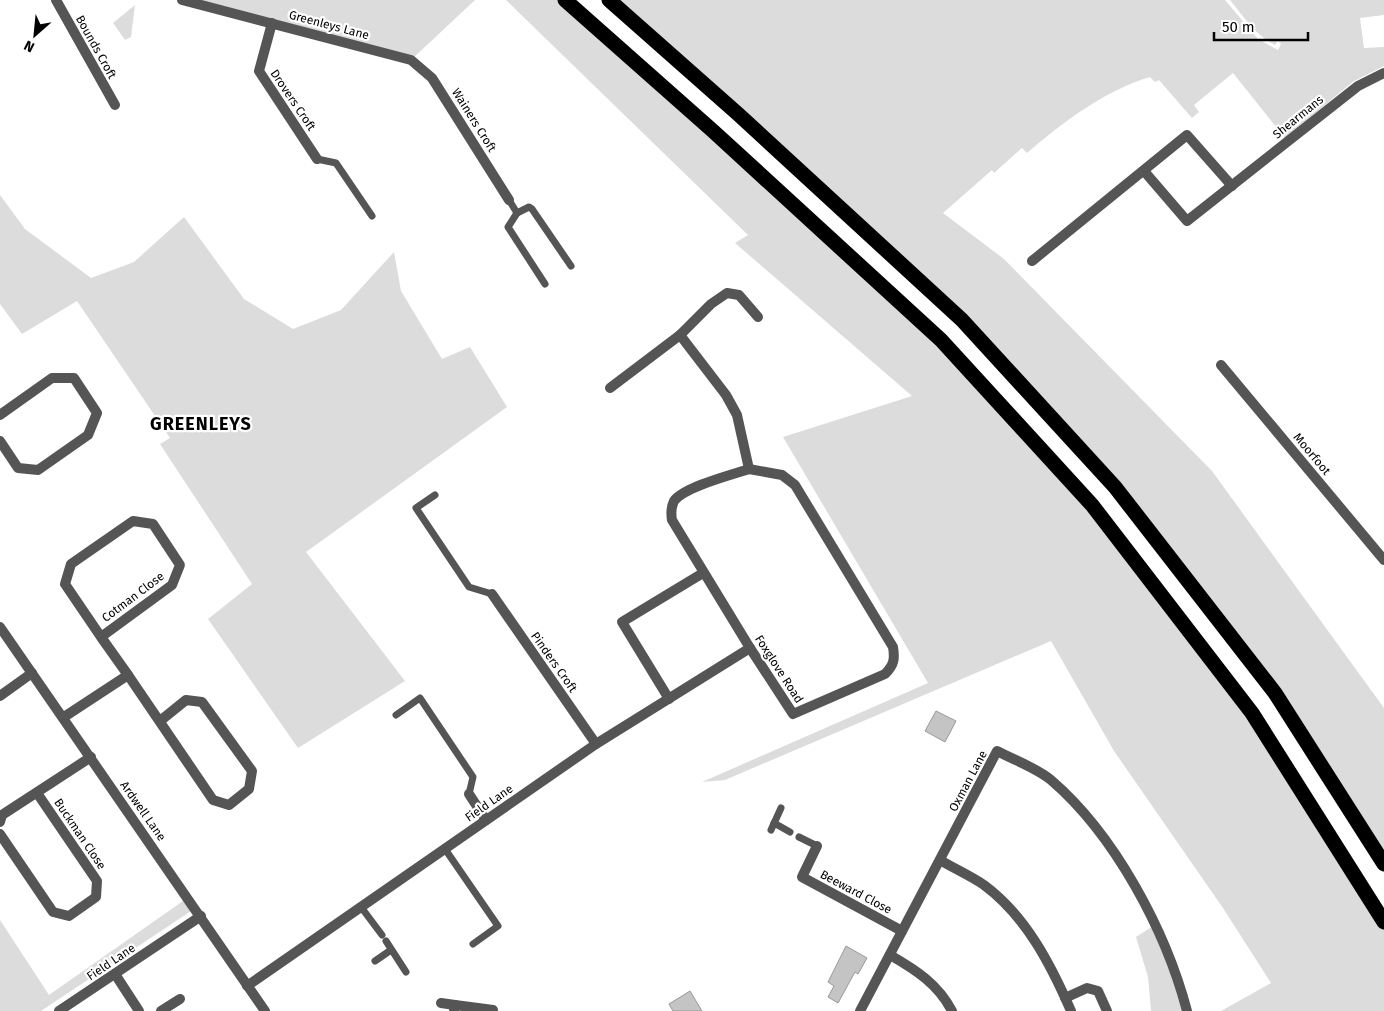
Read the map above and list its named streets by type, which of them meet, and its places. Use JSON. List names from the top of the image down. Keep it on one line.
{"streets":{"street":["Greenleys Lane","Bounds Croft","Drovers Croft","Shearmans","Wainers Croft","Moorfoot","Cotman Close","Pinders Croft","Foxglove Road","Oxman Lane","Field Lane","Ardwell Lane","Buckman Close","Beeward Close"]},"crossings":[["Greenleys Lane","Drovers Croft"],["Greenleys Lane","Wainers Croft"],["Pinders Croft","Field Lane"],["Foxglove Road","Field Lane"],["Oxman Lane","Beeward Close"],["Field Lane","Ardwell Lane"],["Ardwell Lane","Buckman Close"]],"districts":["GREENLEYS"],"scale_bar":"50 m","north":"bottom left"}
